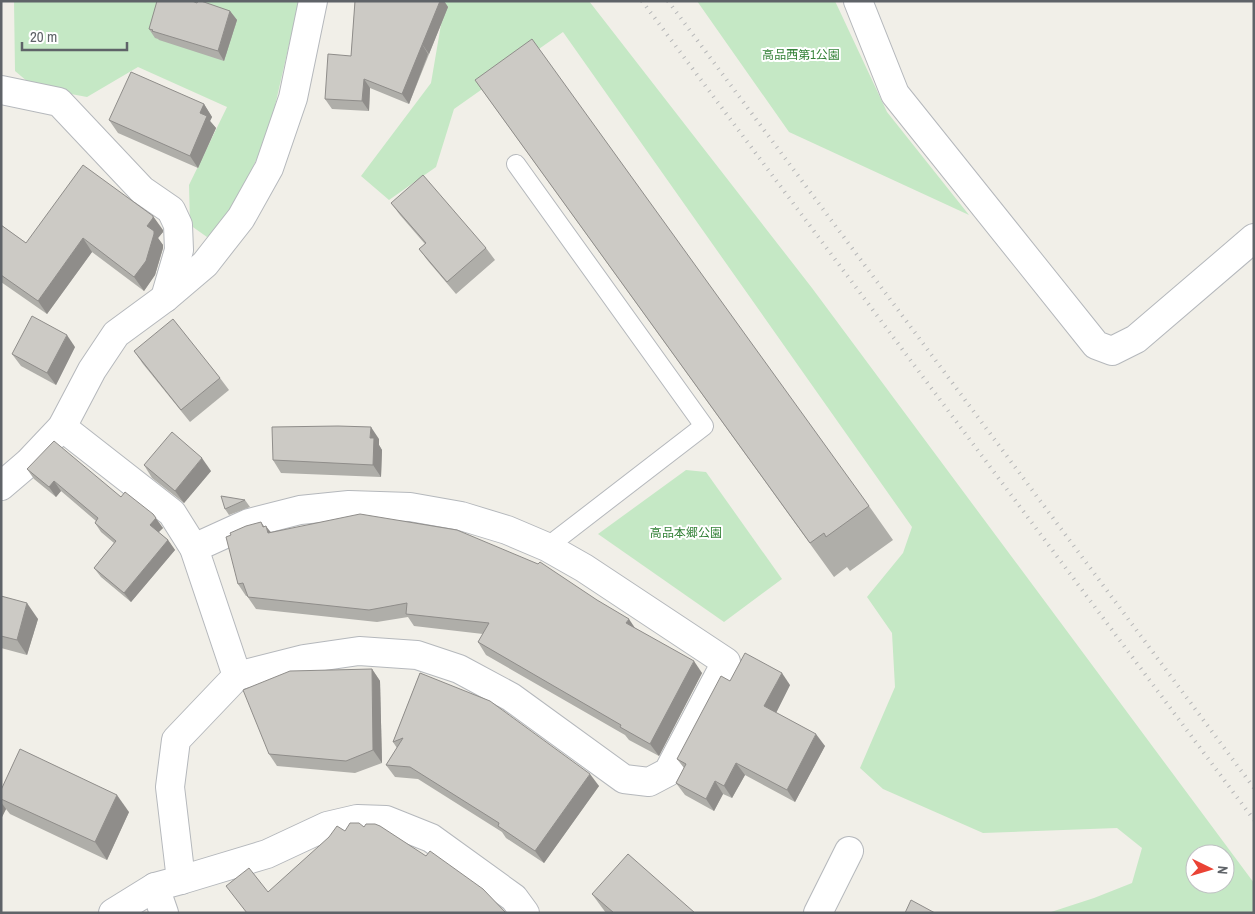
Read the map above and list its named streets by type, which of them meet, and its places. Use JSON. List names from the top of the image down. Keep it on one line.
{"parks":["高品西第1公園","高品本郷公園"],"scale_bar":"20 m","north":"right"}
